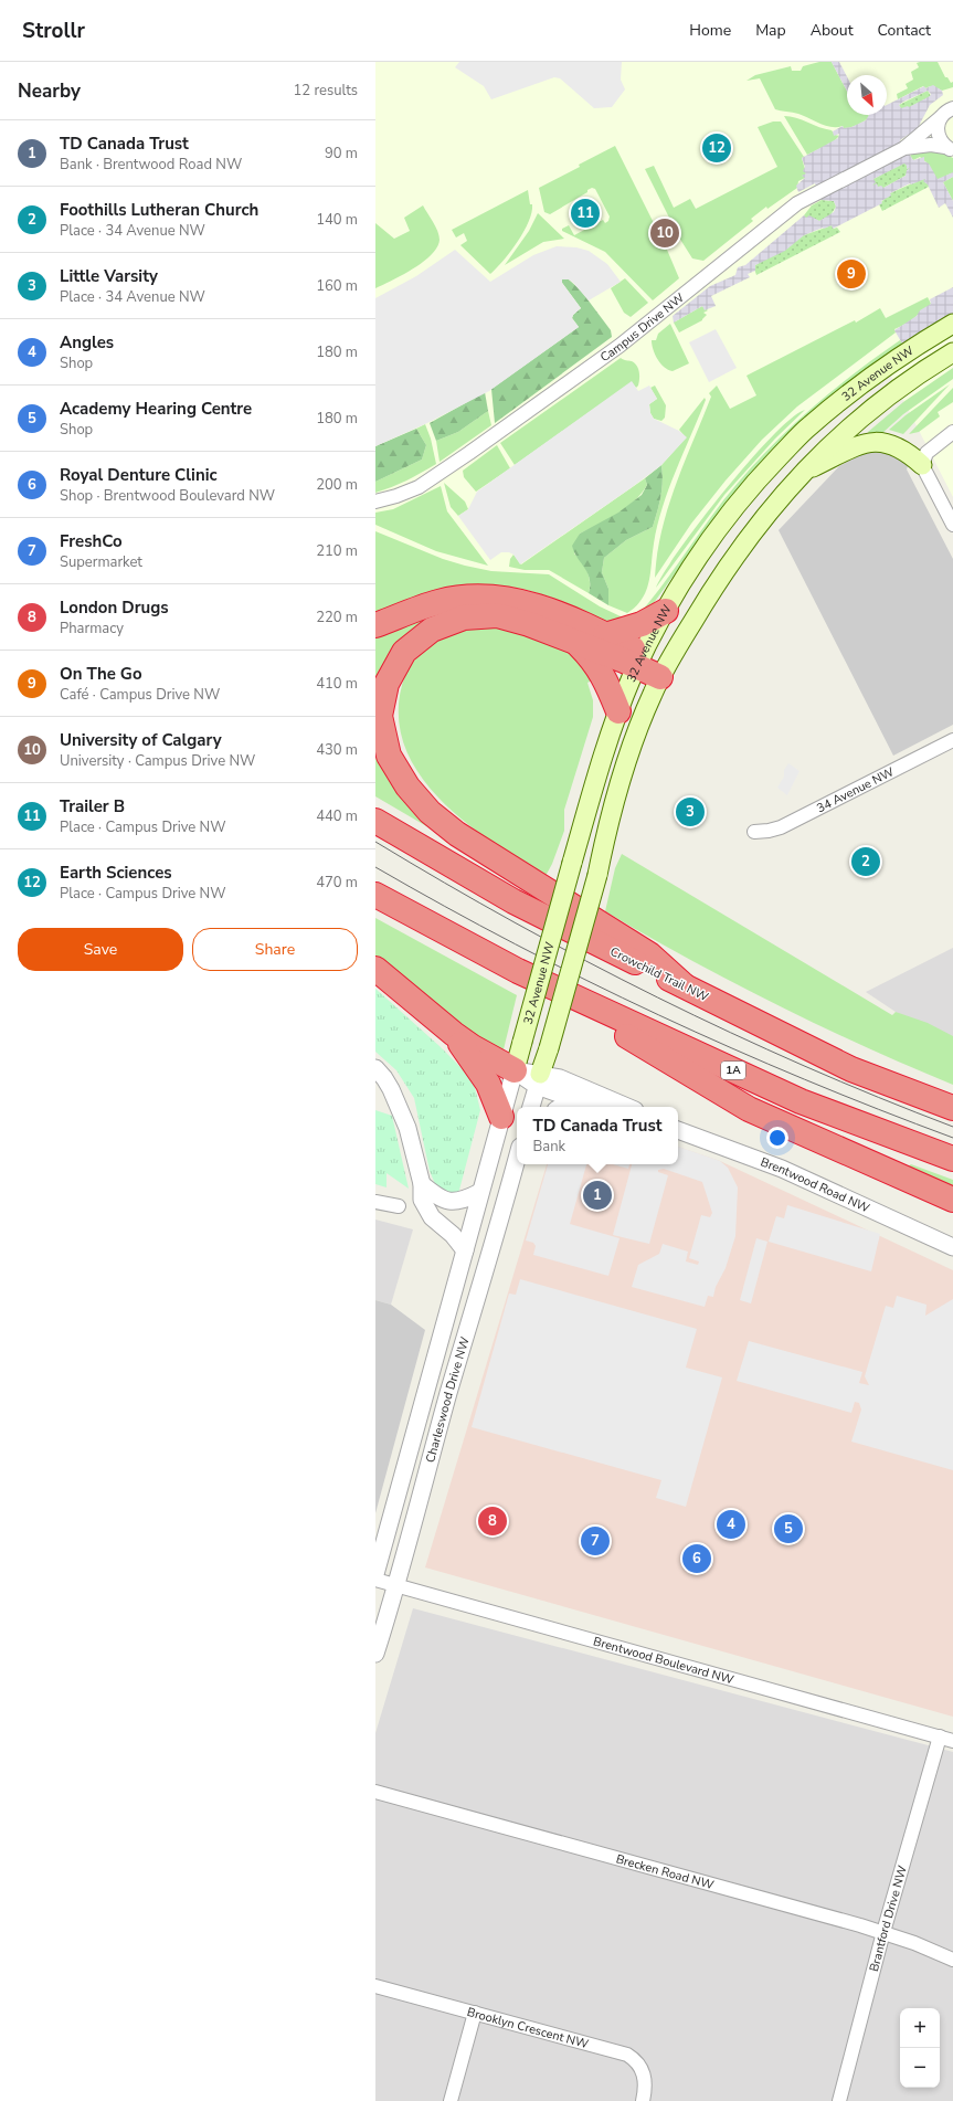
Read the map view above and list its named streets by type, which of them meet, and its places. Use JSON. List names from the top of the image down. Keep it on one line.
{"streets":{"highway":["Crowchild Trail NW","1A"],"main road":["32 Avenue NW"],"street":["Campus Drive NW","34 Avenue NW","Brentwood Road NW","Charleswood Drive NW","Brentwood Boulevard NW","Brecken Road NW","Brantford Drive NW","Brooklyn Crescent NW"]},"crossings":[["32 Avenue NW","Charleswood Drive NW"],["Charleswood Drive NW","Brentwood Boulevard NW"],["Brentwood Boulevard NW","Brantford Drive NW"],["Brecken Road NW","Brantford Drive NW"]],"north":"bottom right","page":{"header":"Strollr","nav":["Home","Map","About","Contact"],"heading":["Nearby","12 results"],"list":[{"mark":"1","name":"TD Canada Trust","note":"Bank · Brentwood Road NW","value":"90 m"},{"mark":"2","name":"Foothills Lutheran Church","note":"Place · 34 Avenue NW","value":"140 m"},{"mark":"3","name":"Little Varsity","note":"Place · 34 Avenue NW","value":"160 m"},{"mark":"4","name":"Angles","note":"Shop","value":"180 m"},{"mark":"5","name":"Academy Hearing Centre","note":"Shop","value":"180 m"},{"mark":"6","name":"Royal Denture Clinic","note":"Shop · Brentwood Boulevard NW","value":"200 m"},{"mark":"7","name":"FreshCo","note":"Supermarket","value":"210 m"},{"mark":"8","name":"London Drugs","note":"Pharmacy","value":"220 m"},{"mark":"9","name":"On The Go","note":"Café · Campus Drive NW","value":"410 m"},{"mark":"10","name":"University of Calgary","note":"University · Campus Drive NW","value":"430 m"},{"mark":"11","name":"Trailer B","note":"Place · Campus Drive NW","value":"440 m"},{"mark":"12","name":"Earth Sciences","note":"Place · Campus Drive NW","value":"470 m"}],"pins":["12","11","10","9","3","2","1","8","4","5","7","6"],"buttons":["Save","Share"],"popup":["TD Canada Trust","Bank"],"map_buttons":["+","−"]}}
